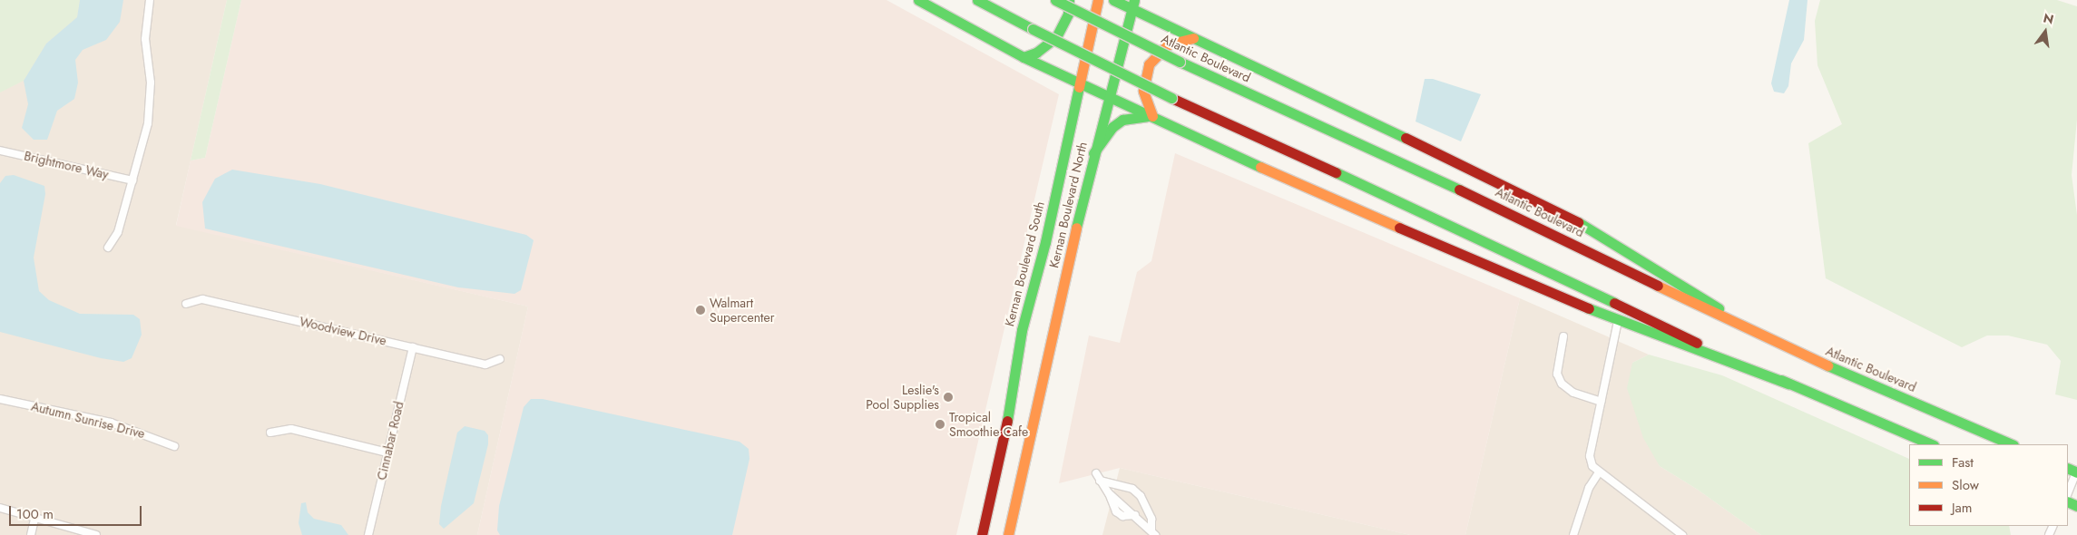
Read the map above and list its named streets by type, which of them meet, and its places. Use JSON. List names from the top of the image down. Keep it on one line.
{"streets":{"main road":["Atlantic Boulevard","Kernan Boulevard North","Kernan Boulevard South"],"street":["Brightmore Way","Woodview Drive","Autumn Sunrise Drive","Cinnabar Road"]},"crossings":[["Woodview Drive","Cinnabar Road"]],"places":["Walmart Supercenter","Leslie's Pool Supplies","Tropical Smoothie Cafe"],"legend":["Fast","Slow","Jam"],"scale_bar":"100 m","north":"top"}
